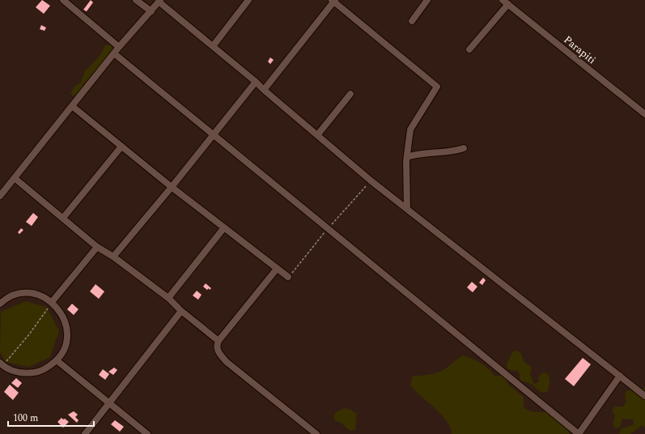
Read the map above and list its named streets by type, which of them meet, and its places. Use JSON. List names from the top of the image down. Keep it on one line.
{"streets":{"street":["Parapiti"]},"scale_bar":"100 m"}
